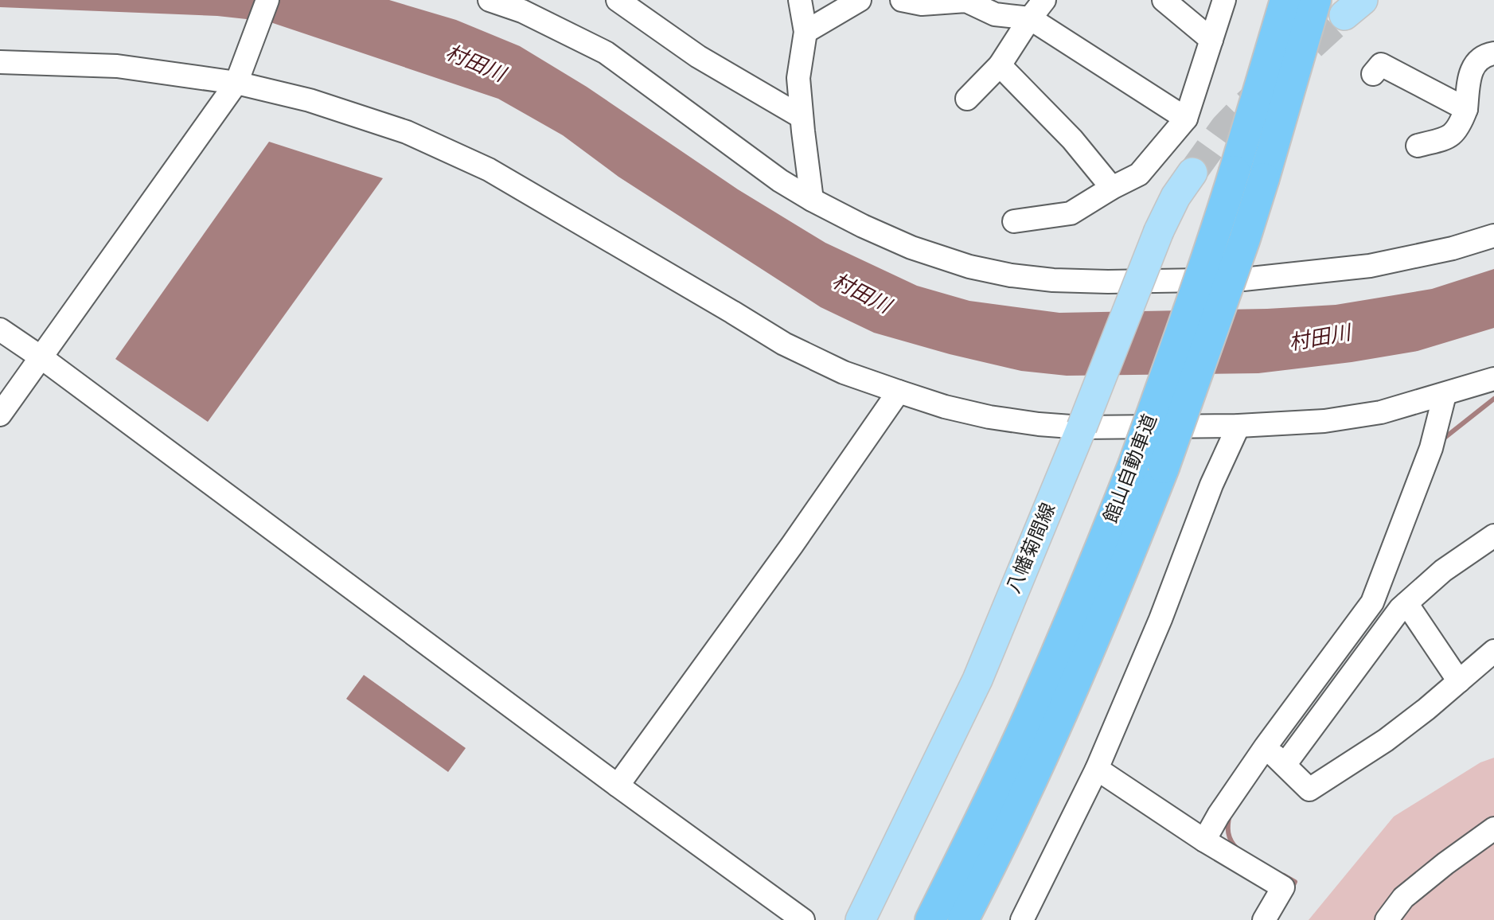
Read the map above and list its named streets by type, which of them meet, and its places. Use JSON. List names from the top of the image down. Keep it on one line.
{"streets":{"highway":["館山自動車道"],"main road":["八幡菊間線"]},"water":["村田川"]}
